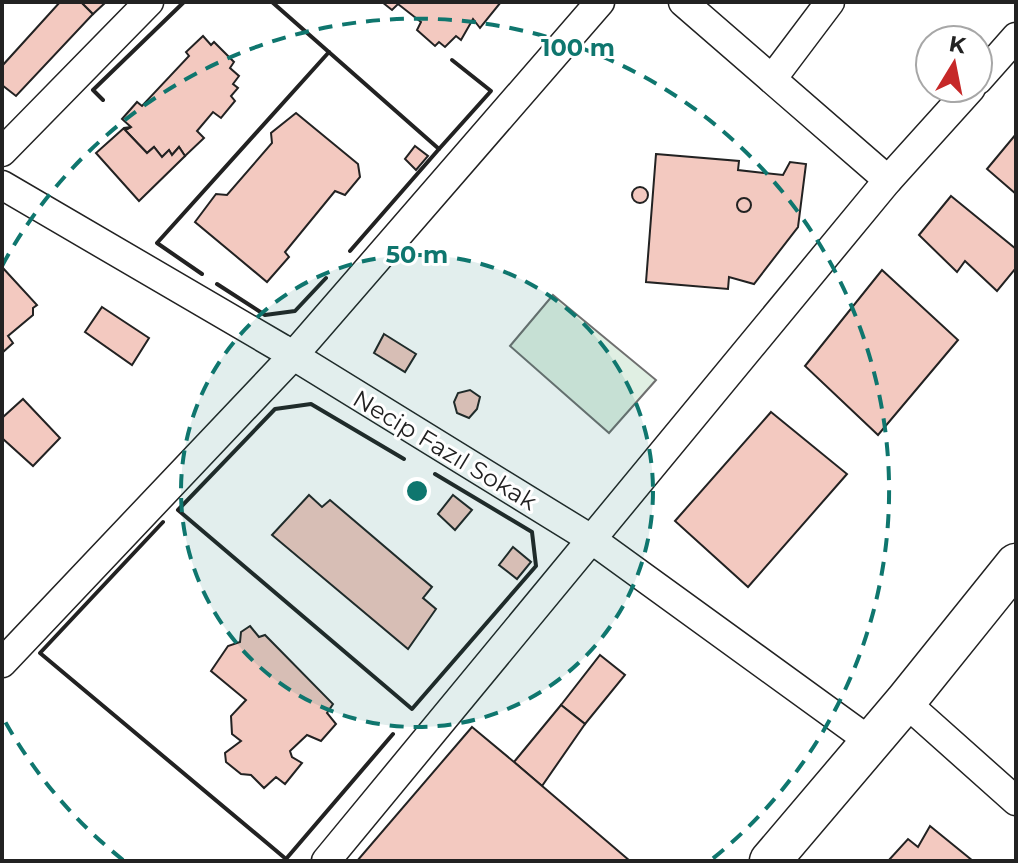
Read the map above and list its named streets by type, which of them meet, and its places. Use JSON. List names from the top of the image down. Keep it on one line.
{"streets":{"street":["Necip Fazıl Sokak"]},"north":"top","rings":["100 m","50 m"]}
